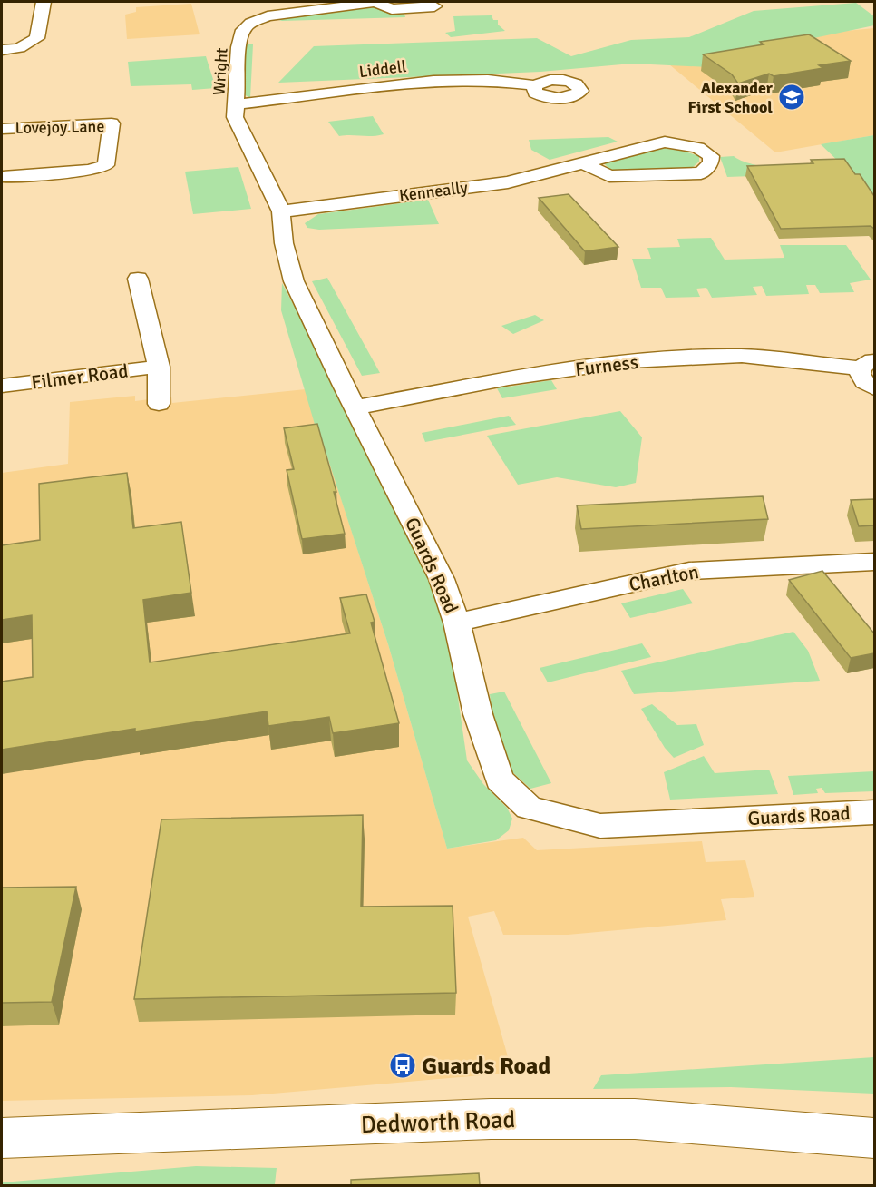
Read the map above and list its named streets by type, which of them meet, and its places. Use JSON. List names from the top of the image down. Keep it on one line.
{"streets":{"main road":["Dedworth Road"],"street":["Liddell","Wright","Lovejoy Lane","Kenneally","Furness","Filmer Road","Guards Road","Charlton"]},"crossings":[["Liddell","Wright"],["Wright","Kenneally"],["Wright","Guards Road"],["Kenneally","Guards Road"],["Furness","Guards Road"],["Guards Road","Charlton"]],"places":{"school or university":["Alexander First School"],"bus stop":["Guards Road"]}}
